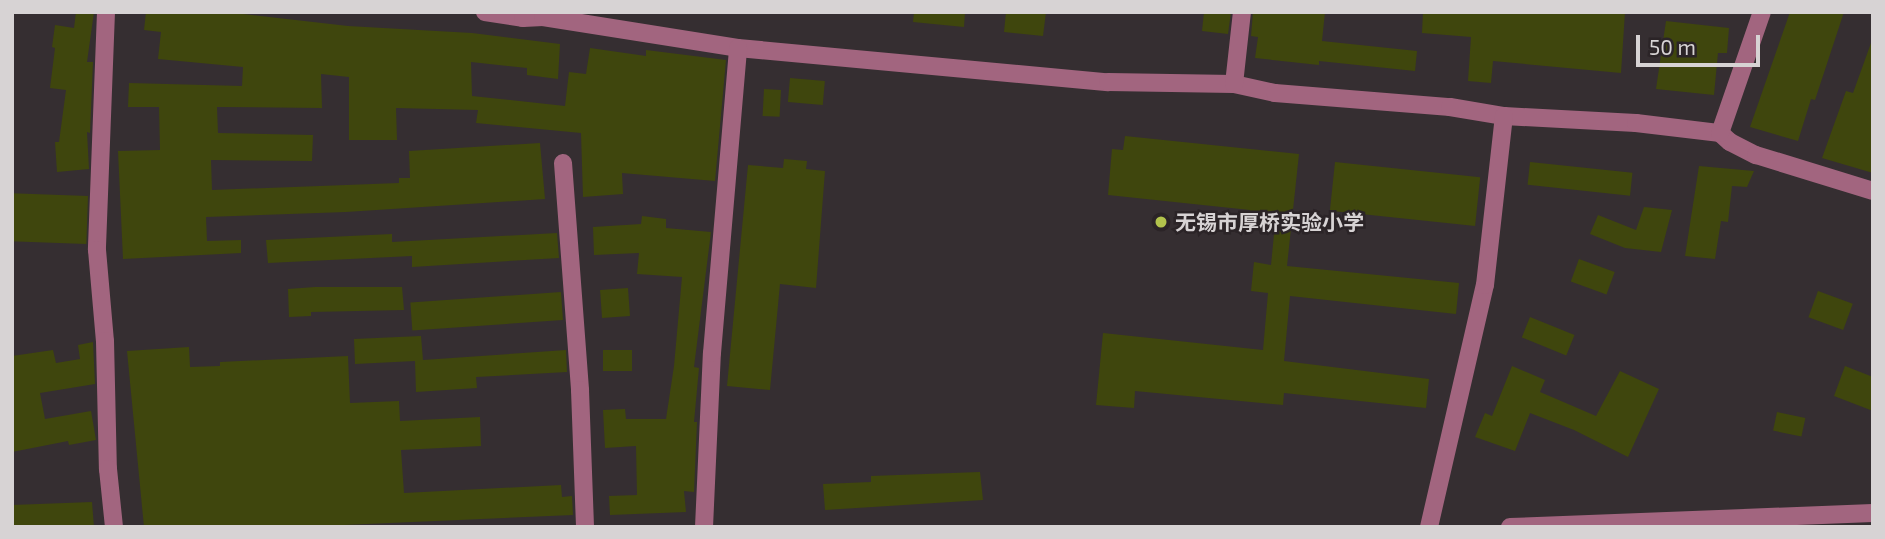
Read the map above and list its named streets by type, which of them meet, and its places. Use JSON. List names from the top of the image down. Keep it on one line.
{"places":["无锡市厚桥实验小学"],"scale_bar":"50 m"}
